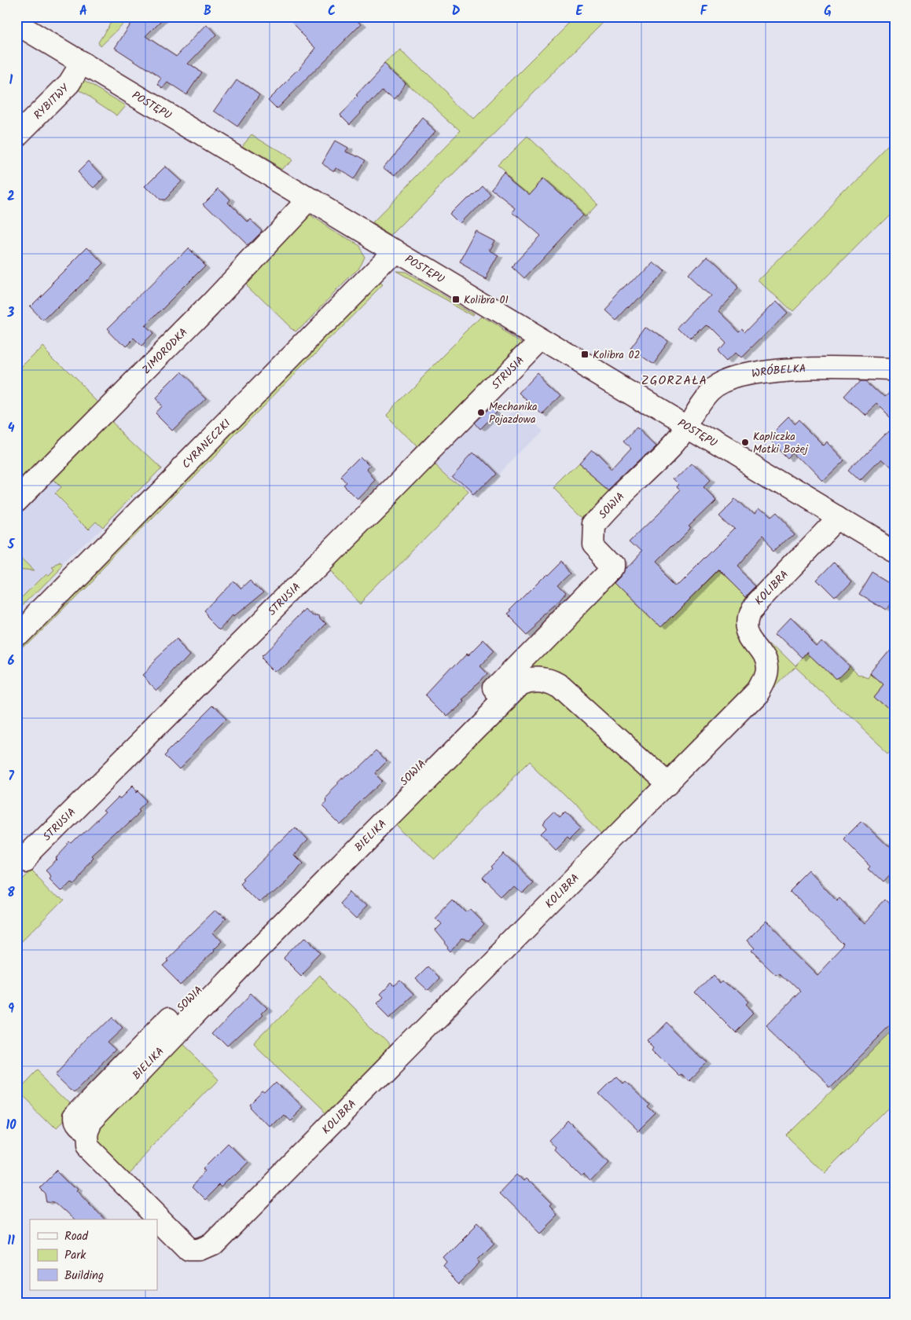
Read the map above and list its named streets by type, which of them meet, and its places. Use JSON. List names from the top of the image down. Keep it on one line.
{"streets":{"street":["RYBITWY","POSTĘPU","ZIMORODKA","WRÓBELKA","STRUSIA","CYRANECZKI","SOWIA","KOLIBRA","BIELIKA"]},"crossings":[["RYBITWY","POSTĘPU"],["POSTĘPU","ZIMORODKA"],["POSTĘPU","WRÓBELKA"],["POSTĘPU","STRUSIA"],["POSTĘPU","CYRANECZKI"],["POSTĘPU","SOWIA"],["POSTĘPU","KOLIBRA"],["WRÓBELKA","SOWIA"],["SOWIA","KOLIBRA"],["SOWIA","BIELIKA"],["KOLIBRA","BIELIKA"]],"districts":["ZGORZAŁA"],"places":{"transit":["Kolibra 01","Kolibra 02"],"other":["Mechanika Pojazdowa","Kapliczka Matki Bożej"]},"legend":["Road","Park","Building"],"grid":{"columns":["A","B","C","D","E","F","G"],"rows":["1","2","3","4","5","6","7","8","9","10","11"]}}
